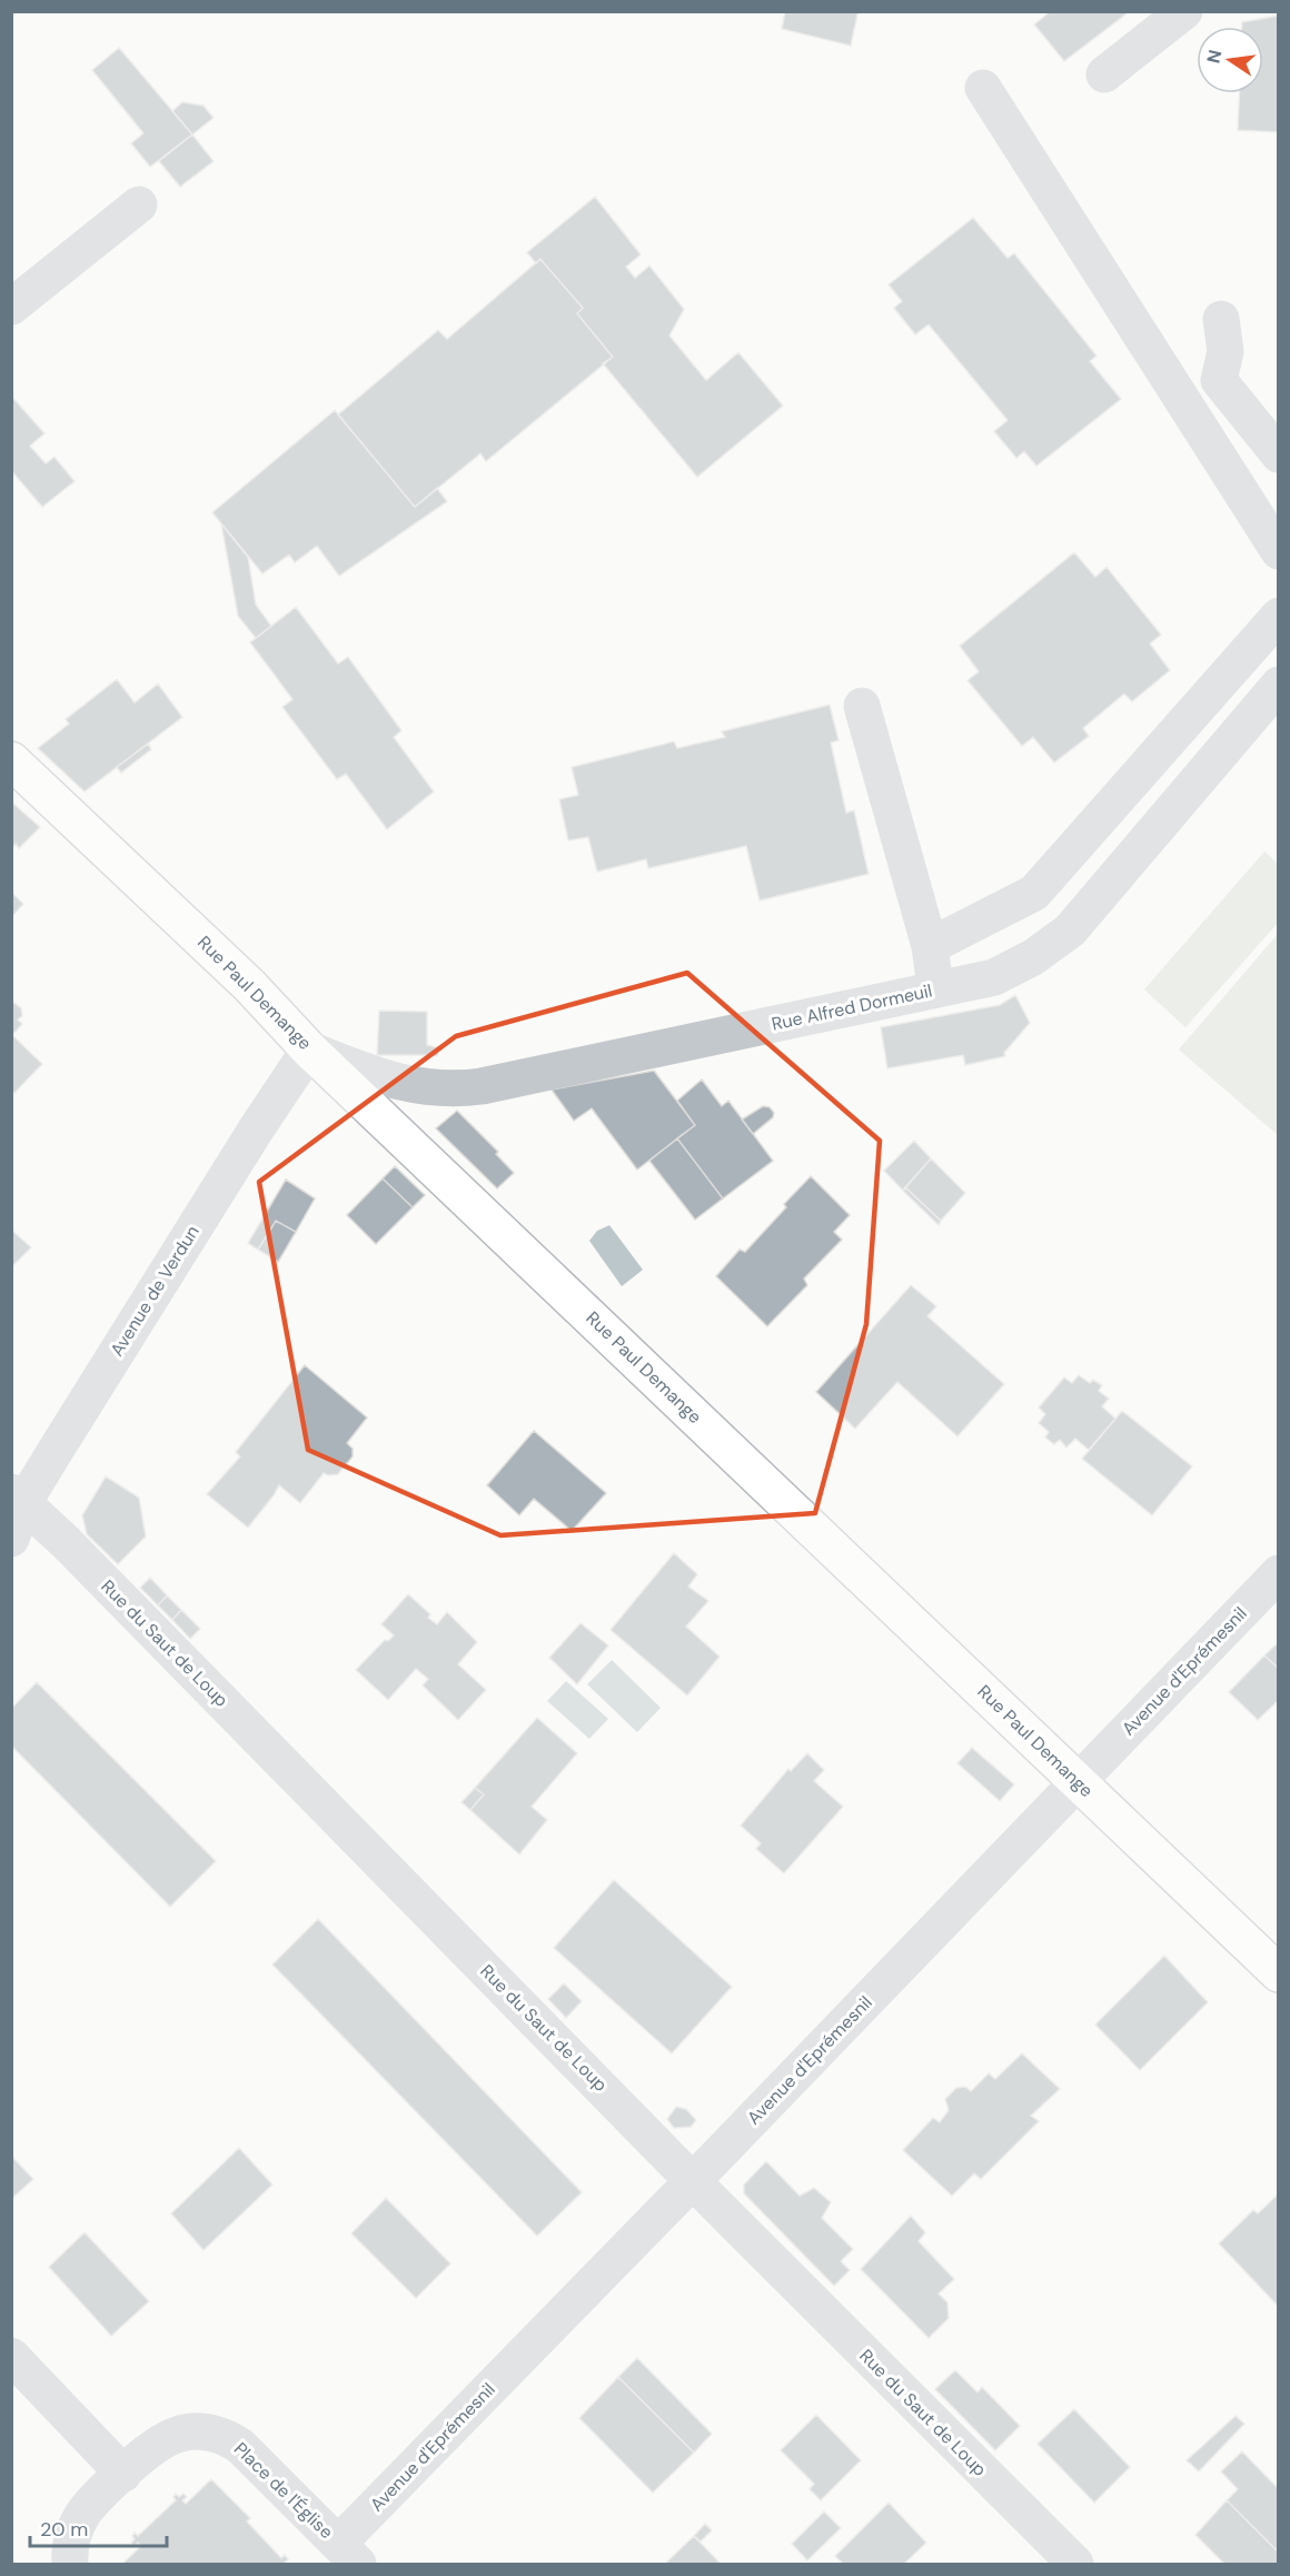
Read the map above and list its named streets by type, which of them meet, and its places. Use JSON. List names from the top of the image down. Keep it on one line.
{"streets":{"main road":["Rue Paul Demange"],"street":["Rue Alfred Dormeuil","Avenue de Verdun","Rue du Saut de Loup","Avenue d'Eprémesnil","Place de l'Église"]},"crossings":[["Rue Paul Demange","Rue Alfred Dormeuil"],["Rue Paul Demange","Avenue de Verdun"],["Rue Paul Demange","Avenue d'Eprémesnil"],["Rue Alfred Dormeuil","Avenue de Verdun"],["Avenue de Verdun","Rue du Saut de Loup"],["Rue du Saut de Loup","Avenue d'Eprémesnil"],["Avenue d'Eprémesnil","Place de l'Église"]],"scale_bar":"20 m","north":"left"}
